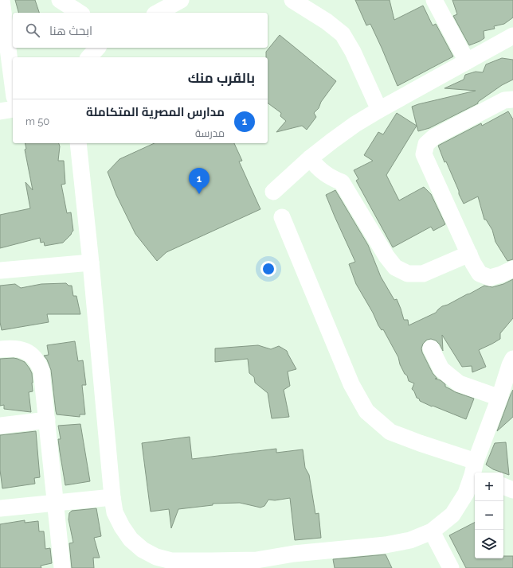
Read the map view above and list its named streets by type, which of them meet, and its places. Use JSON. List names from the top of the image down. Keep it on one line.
{"page":{"search":"ابحث هنا","heading":"بالقرب منك","list":[{"mark":"1","name":"مدارس المصرية المتكاملة","note":"مدرسة","value":"50 m"}],"pins":"1","map_buttons":["+","−"]}}
